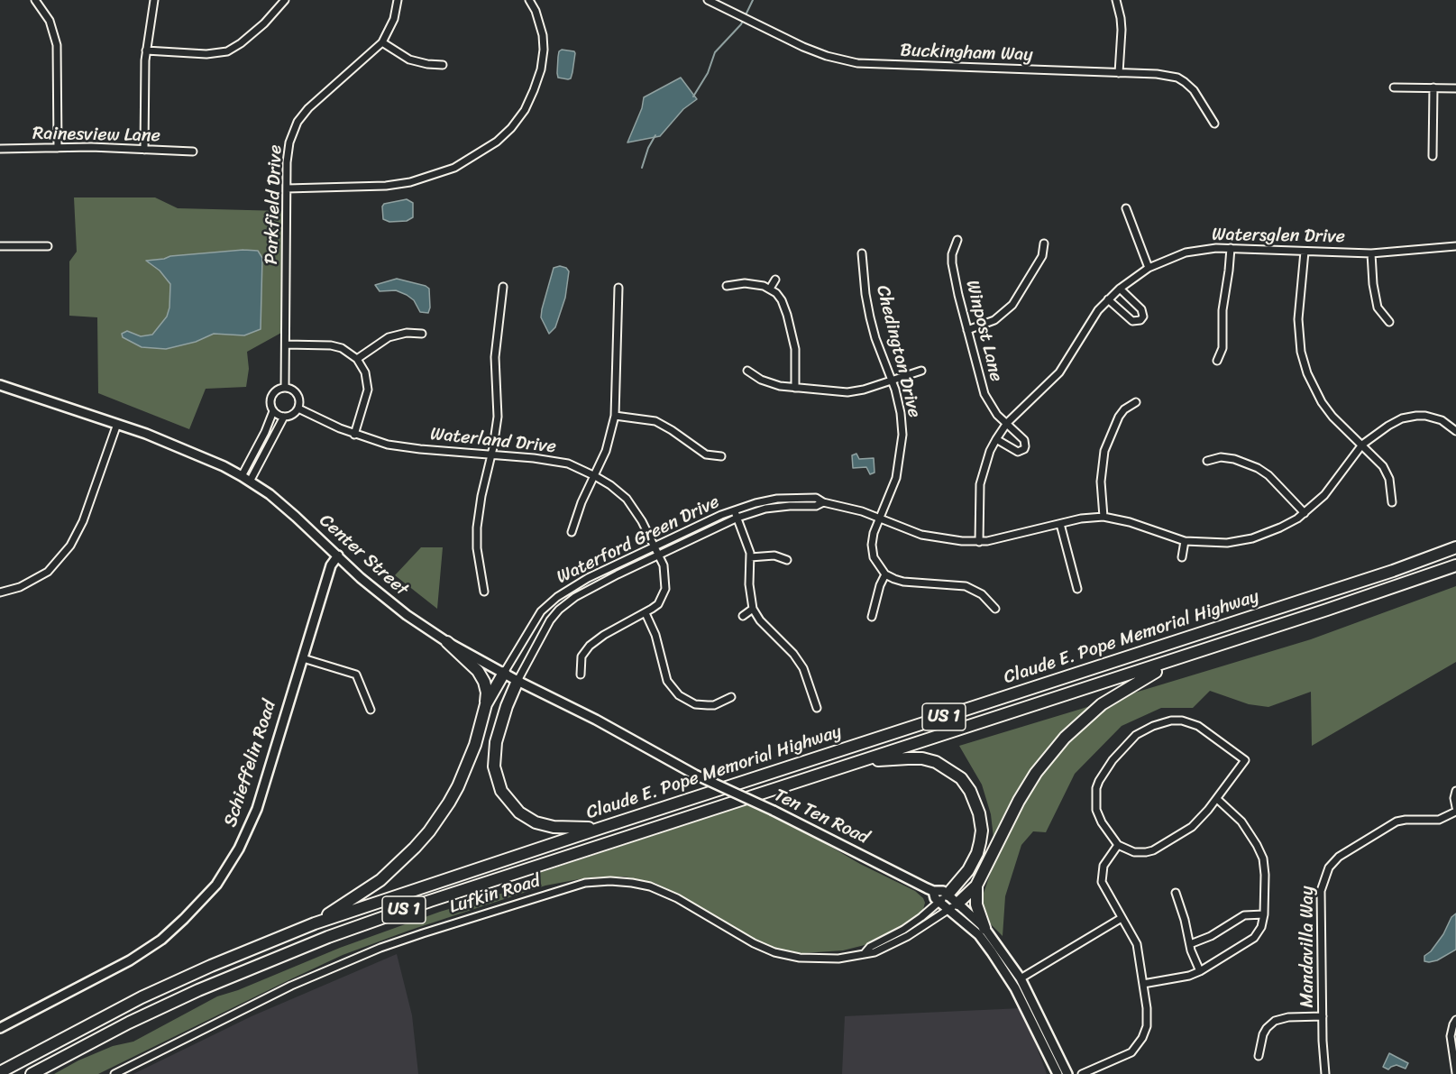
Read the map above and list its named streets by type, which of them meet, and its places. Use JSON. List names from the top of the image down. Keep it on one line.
{"streets":{"highway":["Claude E. Pope Memorial Highway","US 1"],"main road":["Center Street","Schieffelin Road","Ten Ten Road"],"street":["Buckingham Way","Rainesview Lane","Parkfield Drive","Watersglen Drive","Winpost Lane","Chedington Drive","Waterland Drive","Waterford Green Drive","Lufkin Road","Mandavilla Way"]},"crossings":[["Parkfield Drive","Waterland Drive"],["Watersglen Drive","Winpost Lane"],["Watersglen Drive","Waterford Green Drive"],["Chedington Drive","Waterford Green Drive"],["Waterland Drive","Waterford Green Drive"],["Waterford Green Drive","Center Street"],["Center Street","Schieffelin Road"],["Center Street","Ten Ten Road"],["Ten Ten Road","Lufkin Road"]]}
